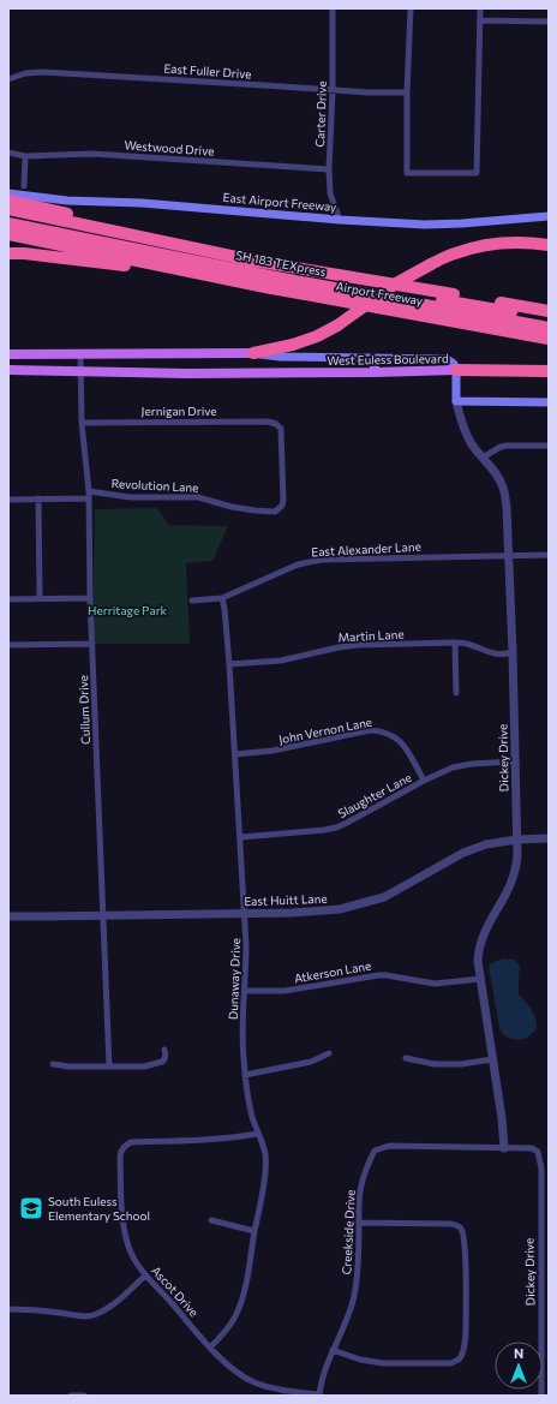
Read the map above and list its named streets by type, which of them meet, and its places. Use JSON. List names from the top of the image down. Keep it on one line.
{"streets":{"highway":["SH 183 TEXpress","Airport Freeway"],"main road":["East Airport Freeway","West Euless Boulevard","Dickey Drive"],"street":["East Fuller Drive","Carter Drive","Westwood Drive","Jernigan Drive","Revolution Lane","East Alexander Lane","Martin Lane","Cullum Drive","John Vernon Lane","Slaughter Lane","East Huitt Lane","Atkerson Lane","Dunaway Drive","Creekside Drive","Ascot Drive"]},"crossings":[["East Fuller Drive","Carter Drive"],["Carter Drive","Westwood Drive"],["Carter Drive","East Airport Freeway"],["West Euless Boulevard","Cullum Drive"],["West Euless Boulevard","Dickey Drive"],["Jernigan Drive","Revolution Lane"],["Jernigan Drive","Cullum Drive"],["Revolution Lane","Cullum Drive"],["East Alexander Lane","Dickey Drive"],["East Alexander Lane","Dunaway Drive"],["Martin Lane","Dickey Drive"],["Martin Lane","Dunaway Drive"],["Cullum Drive","East Huitt Lane"],["John Vernon Lane","Slaughter Lane"],["John Vernon Lane","Dunaway Drive"],["Dickey Drive","Slaughter Lane"],["Dickey Drive","East Huitt Lane"],["Dickey Drive","Atkerson Lane"],["Dickey Drive","Creekside Drive"],["Slaughter Lane","Dunaway Drive"],["East Huitt Lane","Dunaway Drive"],["Atkerson Lane","Dunaway Drive"],["Dunaway Drive","Ascot Drive"],["Creekside Drive","Ascot Drive"]],"parks":["Herritage Park"],"places":{"school or university":["South Euless Elementary School"]},"north":"top"}
